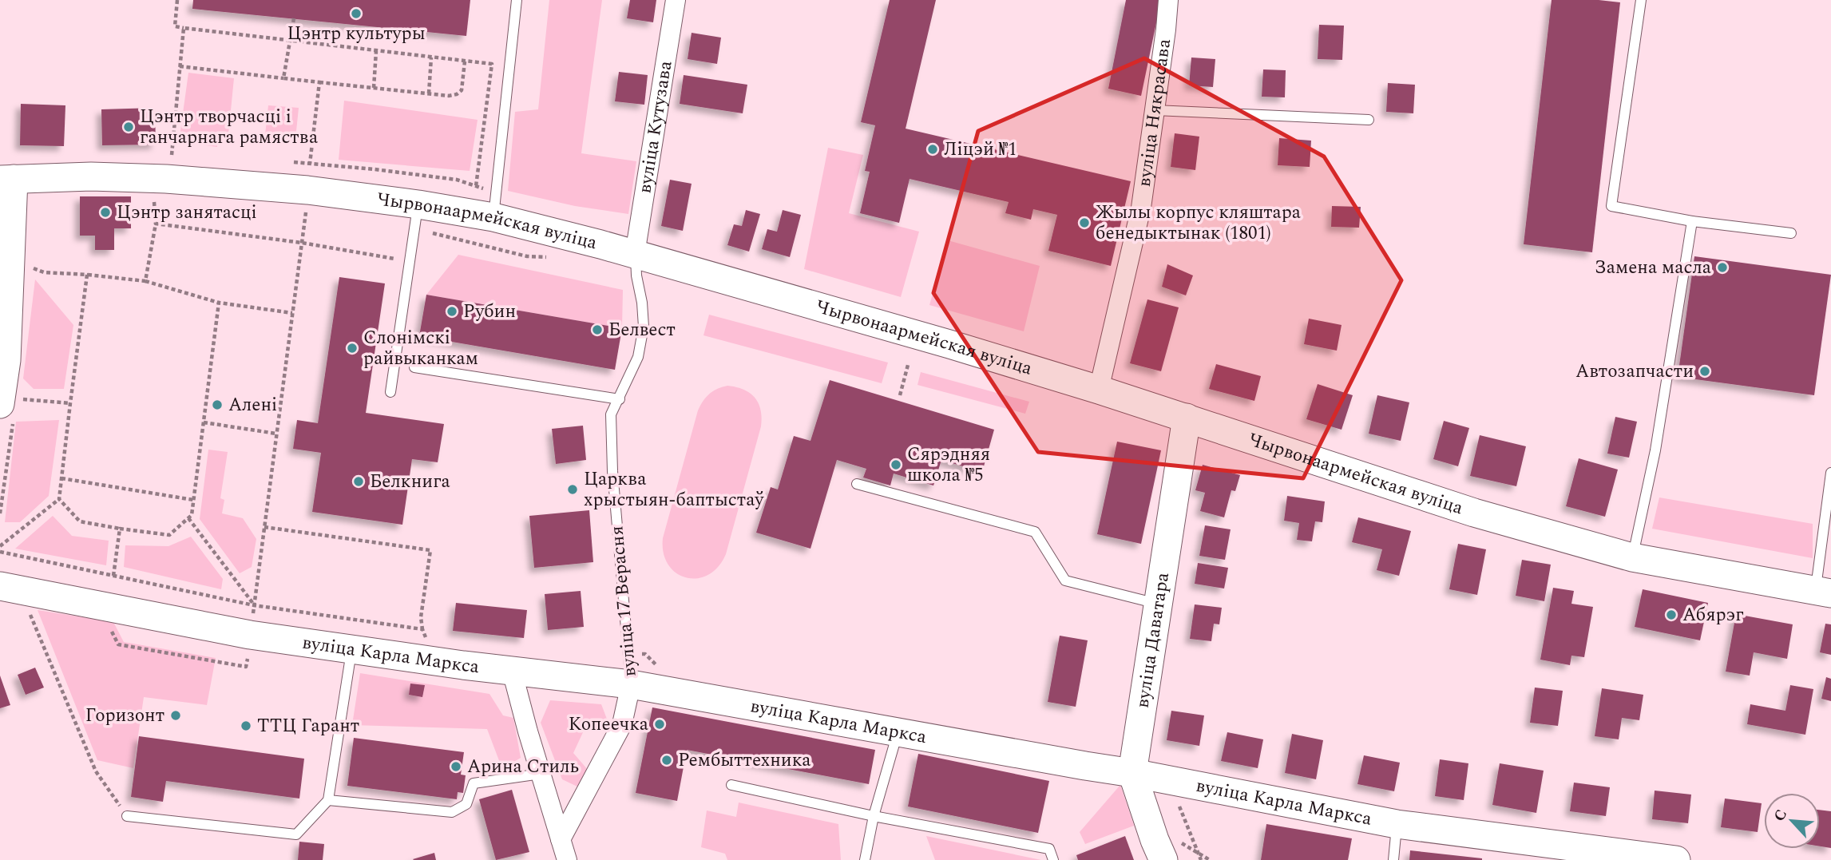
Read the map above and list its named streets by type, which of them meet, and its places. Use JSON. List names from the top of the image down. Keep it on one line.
{"streets":{"street":["вуліца Някрасава","вуліца Кутузава","Чырвонаармейская вуліца","вуліца 17 Верасня","вуліца Даватара","вуліца Карла Маркса"]},"crossings":[["вуліца Някрасава","Чырвонаармейская вуліца"],["вуліца Кутузава","Чырвонаармейская вуліца"],["вуліца Кутузава","вуліца 17 Верасня"],["Чырвонаармейская вуліца","вуліца 17 Верасня"],["Чырвонаармейская вуліца","вуліца Даватара"],["вуліца 17 Верасня","вуліца Карла Маркса"],["вуліца Даватара","вуліца Карла Маркса"]],"places":["Цэнтр культуры","Цэнтр творчасці і ганчарнага рамяства","Ліцэй №1","Цэнтр занятасці","Жылы корпус кляштара бенедыктынак (1801)","Замена масла","Рубин","Белвест","Слонімскі райвыканкам","Автозапчасти","Алені","Сярэдняя школа №5","Белкнига","Царква хрыстыян-баптыстаў","Абярэг","Горизонт","Копеечка","ТТЦ Гарант","Рембыттехника","Арина Стиль"],"north":"top left"}
